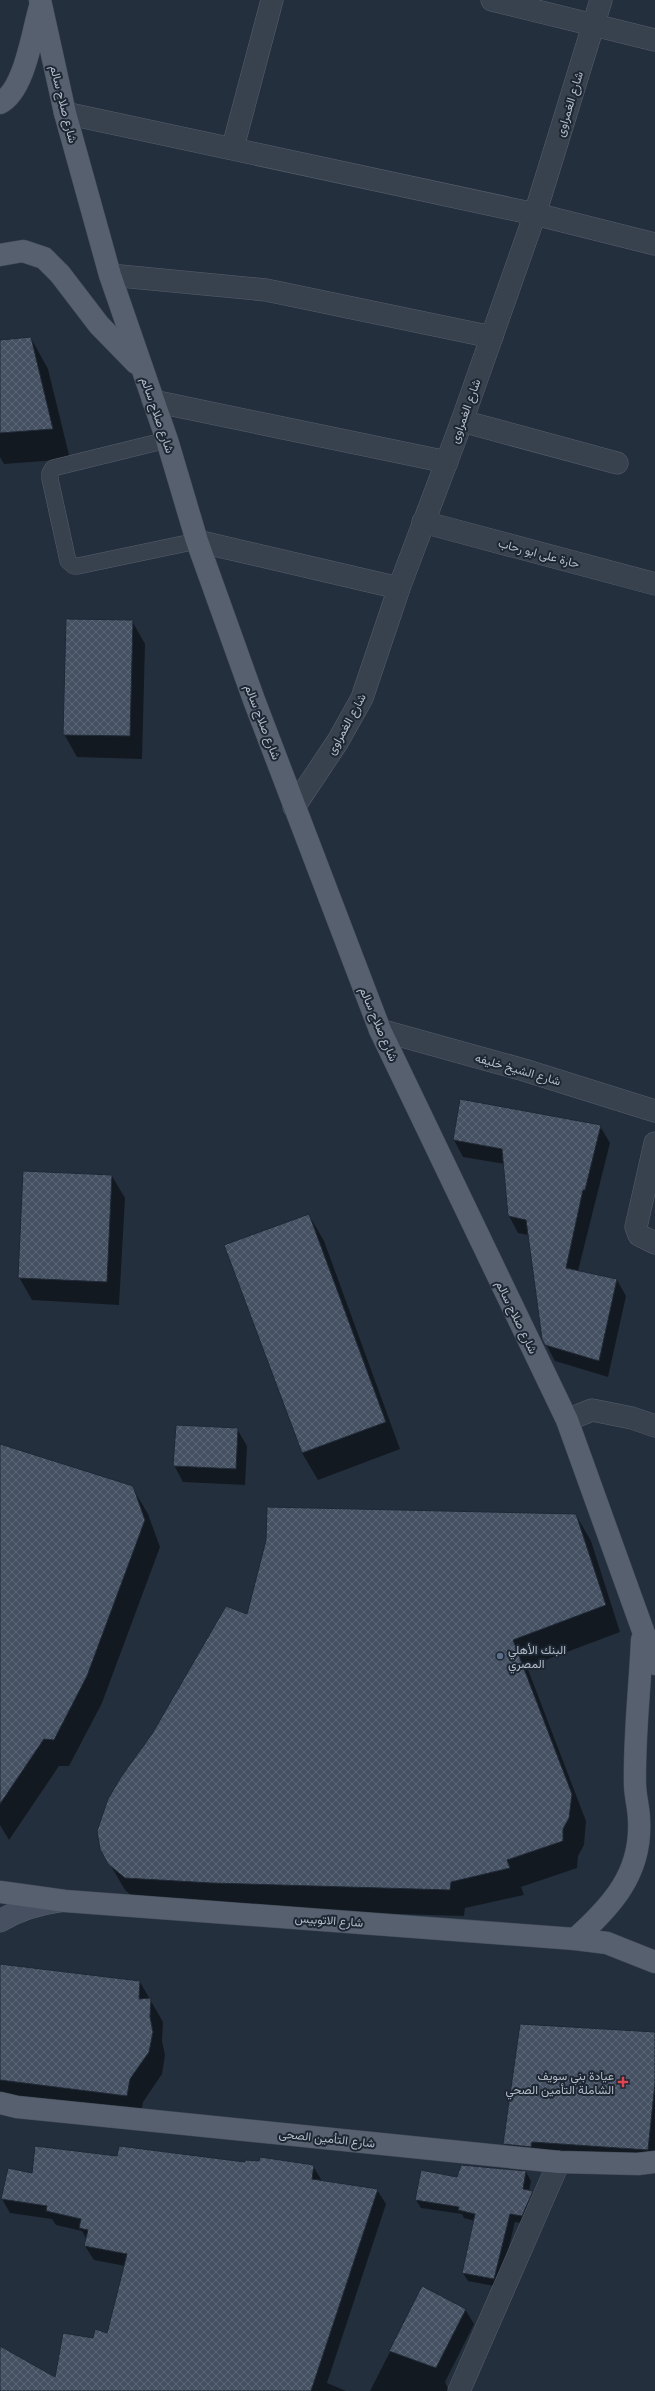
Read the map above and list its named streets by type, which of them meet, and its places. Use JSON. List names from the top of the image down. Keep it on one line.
{"streets":{"main road":["شارع صلاح سالم","شارع الاتوبيس","شارع التأمين الصحى"],"street":["شارع الغمراوى","حارة على ابو رحاب","شارع الشيخ خليفه"]},"crossings":[["شارع صلاح سالم","شارع الغمراوى"],["شارع صلاح سالم","شارع الشيخ خليفه"],["شارع الغمراوى","حارة على ابو رحاب"]],"places":{"other":["البنك الأهلي المصري"],"health":["عيادة بني سويف الشاملة التأمين الصحي"]}}
